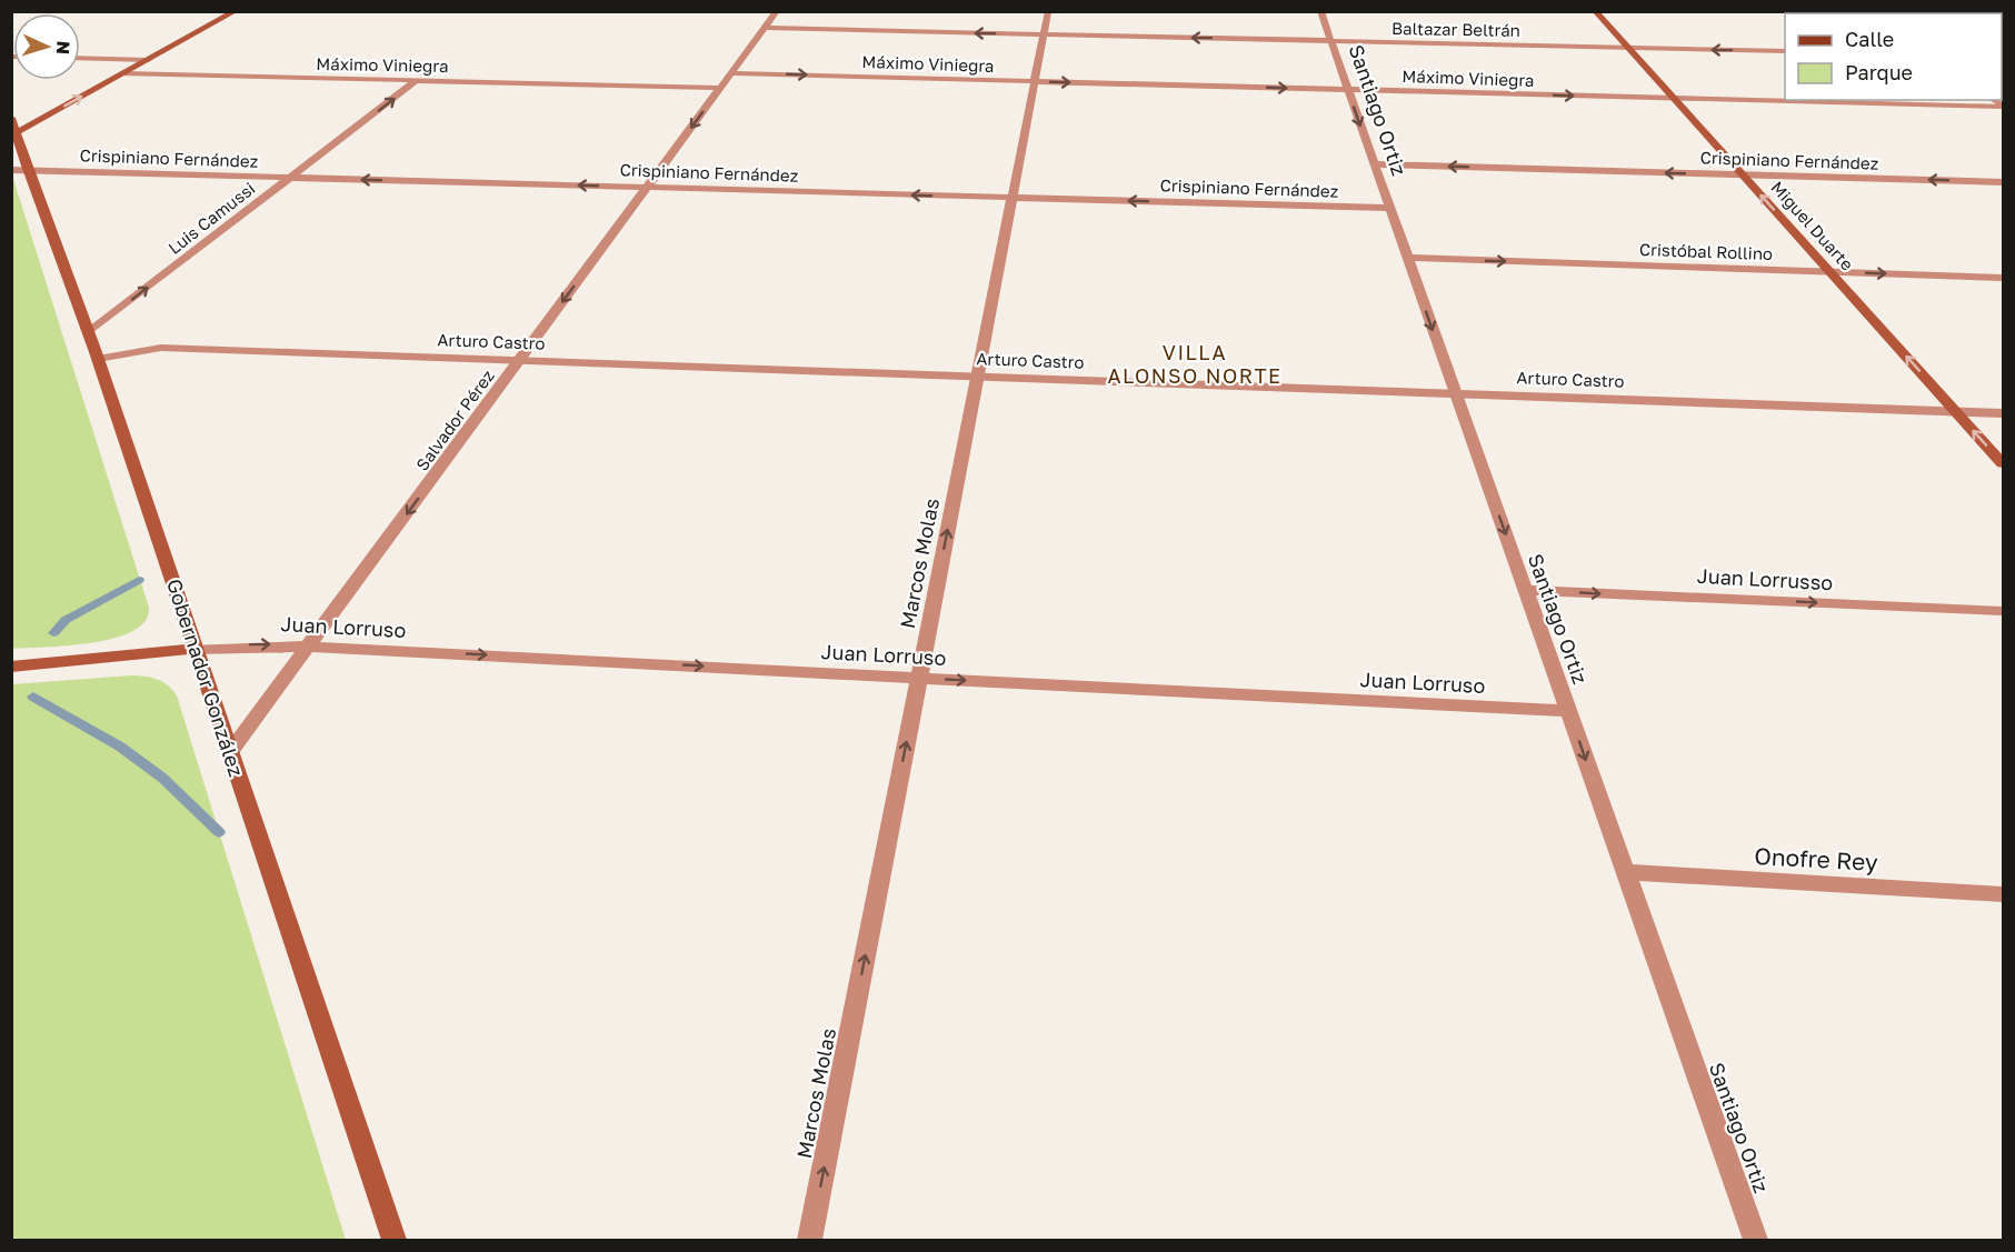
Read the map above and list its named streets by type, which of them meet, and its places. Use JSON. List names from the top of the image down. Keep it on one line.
{"streets":{"main road":["Miguel Duarte","Gobernador González"],"street":["Baltazar Beltrán","Máximo Viniegra","Santiago Ortiz","Crispiniano Fernández","Luis Camussi","Cristóbal Rollino","Arturo Castro","Salvador Pérez","Marcos Molas","Juan Lorrusso","Juan Lorruso","Onofre Rey"]},"crossings":[["Baltazar Beltrán","Santiago Ortiz"],["Baltazar Beltrán","Miguel Duarte"],["Baltazar Beltrán","Salvador Pérez"],["Baltazar Beltrán","Marcos Molas"],["Máximo Viniegra","Santiago Ortiz"],["Máximo Viniegra","Luis Camussi"],["Máximo Viniegra","Miguel Duarte"],["Máximo Viniegra","Salvador Pérez"],["Máximo Viniegra","Marcos Molas"],["Santiago Ortiz","Crispiniano Fernández"],["Santiago Ortiz","Cristóbal Rollino"],["Santiago Ortiz","Arturo Castro"],["Santiago Ortiz","Juan Lorrusso"],["Santiago Ortiz","Juan Lorruso"],["Santiago Ortiz","Onofre Rey"],["Crispiniano Fernández","Luis Camussi"],["Crispiniano Fernández","Miguel Duarte"],["Crispiniano Fernández","Salvador Pérez"],["Crispiniano Fernández","Marcos Molas"],["Crispiniano Fernández","Gobernador González"],["Luis Camussi","Gobernador González"],["Miguel Duarte","Cristóbal Rollino"],["Miguel Duarte","Arturo Castro"],["Arturo Castro","Salvador Pérez"],["Arturo Castro","Marcos Molas"],["Arturo Castro","Gobernador González"],["Salvador Pérez","Juan Lorruso"],["Salvador Pérez","Gobernador González"],["Marcos Molas","Juan Lorruso"],["Juan Lorruso","Gobernador González"]],"one_way":["Baltazar Beltrán","Máximo Viniegra","Santiago Ortiz","Crispiniano Fernández","Luis Camussi","Miguel Duarte","Cristóbal Rollino","Salvador Pérez","Marcos Molas","Juan Lorrusso","Juan Lorruso"],"districts":["VILLA ALONSO NORTE"],"legend":["Calle","Parque"],"north":"right"}
